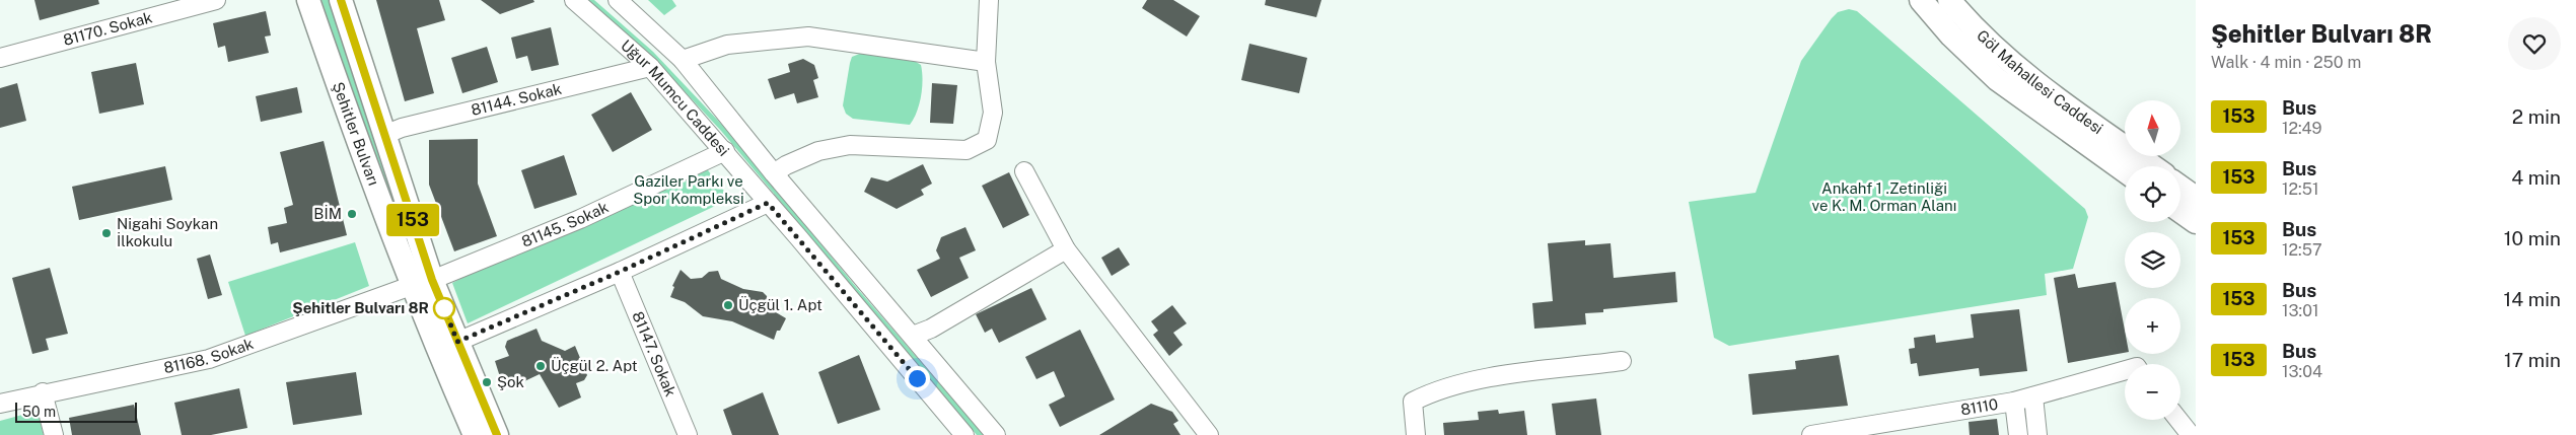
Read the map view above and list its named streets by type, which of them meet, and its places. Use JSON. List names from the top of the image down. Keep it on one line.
{"streets":{"main road":["Göl Mahallesi Caddesi","Şehitler Bulvarı"],"street":["81170. Sokak","Uğur Mumcu Caddesi","81144. Sokak","81145. Sokak","81147. Sokak","81168. Sokak","81110"]},"crossings":[["Uğur Mumcu Caddesi","81144. Sokak"],["Uğur Mumcu Caddesi","81145. Sokak"],["81144. Sokak","Şehitler Bulvarı"],["Şehitler Bulvarı","81145. Sokak"],["Şehitler Bulvarı","81168. Sokak"]],"parks":["Gaziler Parkı ve Spor Kompleksi","Ankahf 1 .Zetinliği ve K. M. Orman Alanı"],"places":["BİM","Nigahi Soykan İlkokulu","Üçgül 1. Apt","Şehitler Bulvarı 8R","Üçgül 2. Apt","Şok"],"lines":["bus line 153"],"scale_bar":"50 m","north":"top","page":{"on_map":"153","heading":["Şehitler Bulvarı 8R","Walk · 4 min · 250 m"],"list":[{"mark":"153","name":"Bus","note":"12:49","value":"2 min"},{"mark":"153","name":"Bus","note":"12:51","value":"4 min"},{"mark":"153","name":"Bus","note":"12:57","value":"10 min"},{"mark":"153","name":"Bus","note":"13:01","value":"14 min"},{"mark":"153","name":"Bus","note":"13:04","value":"17 min"}],"map_buttons":["+","−"],"scale":"50 m"}}
